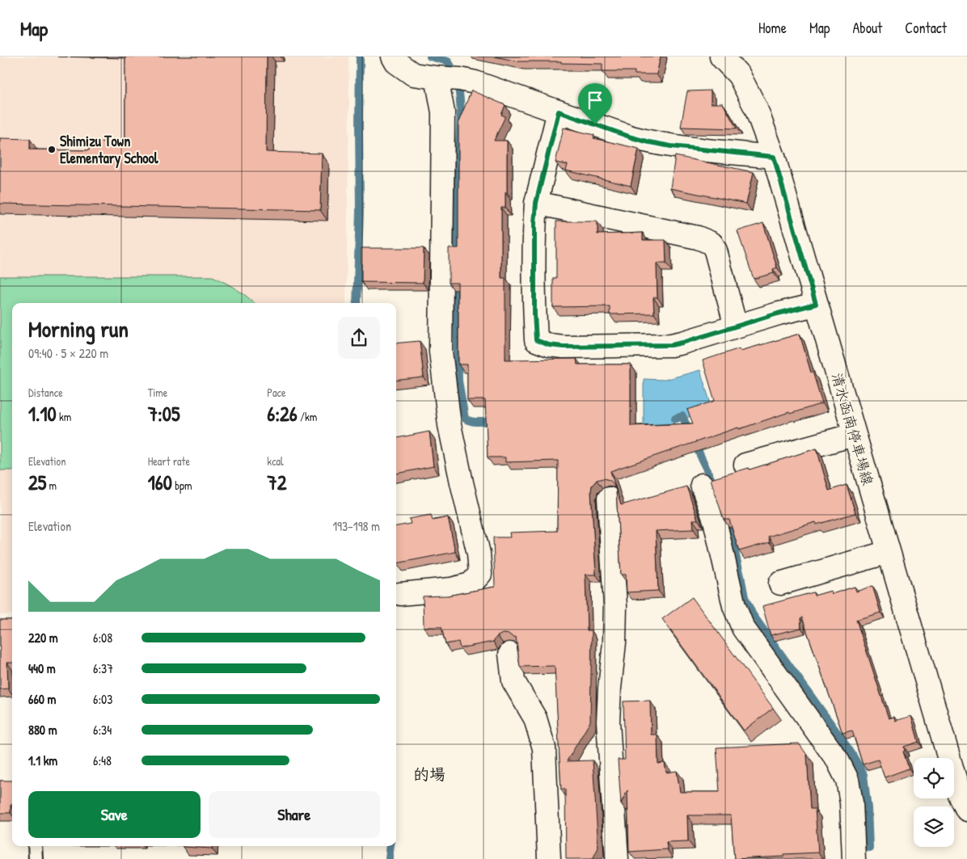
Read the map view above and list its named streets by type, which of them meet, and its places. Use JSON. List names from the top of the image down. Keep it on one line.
{"streets":{"street":["清水函南停車場線"]},"districts":["的場"],"places":["Shimizu Town Elementary School"],"page":{"header":"Map","nav":["Home","Map","About","Contact"],"heading":["Morning run","09:40 · 5 × 220 m"],"stats":[["Distance","1.10 km"],["Time","7:05"],["Pace","6:26 /km"],["Elevation","25 m"],["Heart rate","160 bpm"],["kcal","72"]],"chart":["Elevation","193–198 m"],"list":[{"name":"220 m","note":"6:08"},{"name":"440 m","note":"6:37"},{"name":"660 m","note":"6:03"},{"name":"880 m","note":"6:34"},{"name":"1.1 km","note":"6:48"}],"buttons":["Save","Share"]}}
